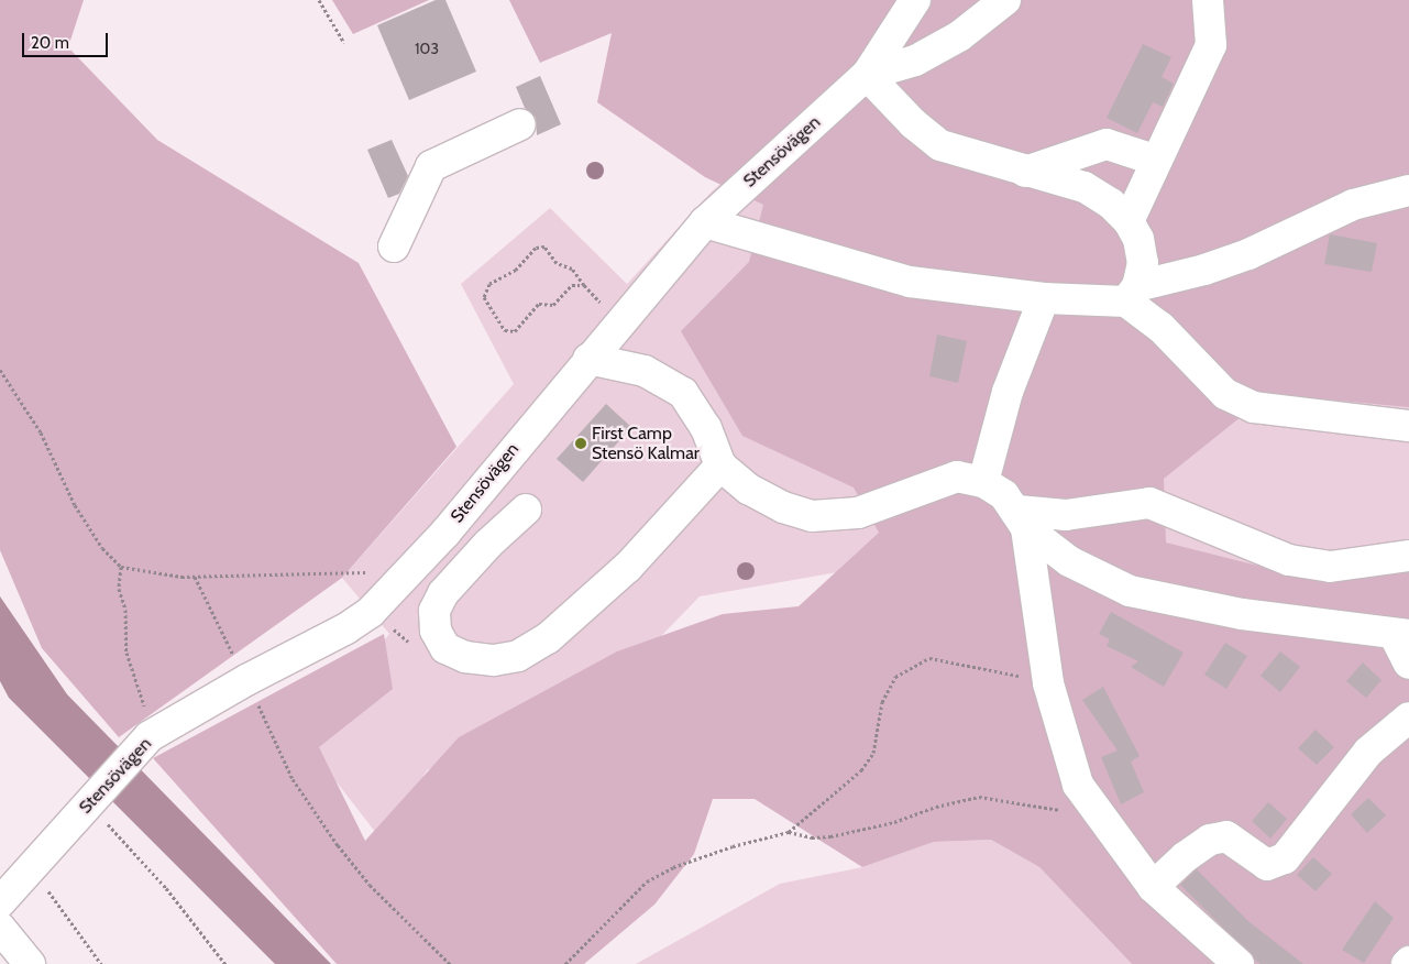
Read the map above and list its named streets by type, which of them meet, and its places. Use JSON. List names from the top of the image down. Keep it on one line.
{"streets":{"street":["Stensövägen"]},"places":["First Camp Stensö Kalmar"],"house_numbers":["103"],"scale_bar":"20 m"}
